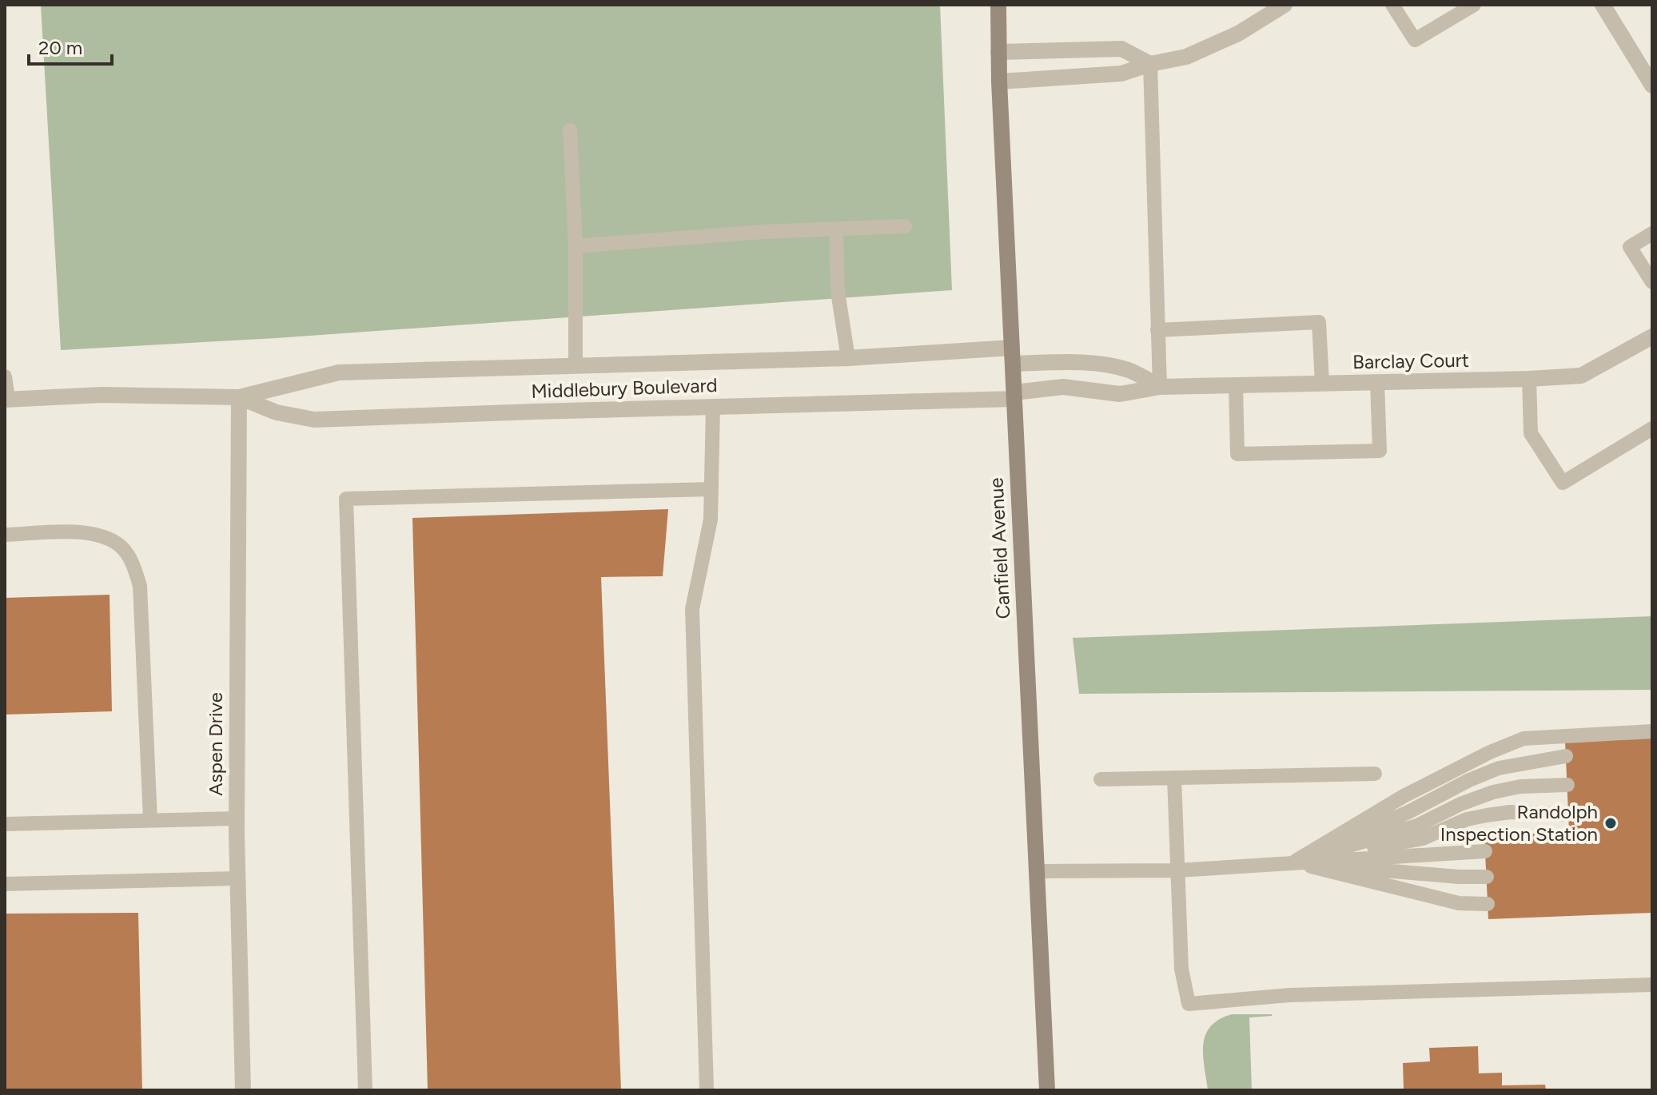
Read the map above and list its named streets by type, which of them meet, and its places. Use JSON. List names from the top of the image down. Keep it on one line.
{"streets":{"street":["Barclay Court","Middlebury Boulevard","Canfield Avenue","Aspen Drive"]},"crossings":[["Barclay Court","Middlebury Boulevard"],["Middlebury Boulevard","Canfield Avenue"],["Middlebury Boulevard","Aspen Drive"]],"places":["Randolph Inspection Station"],"scale_bar":"20 m"}
